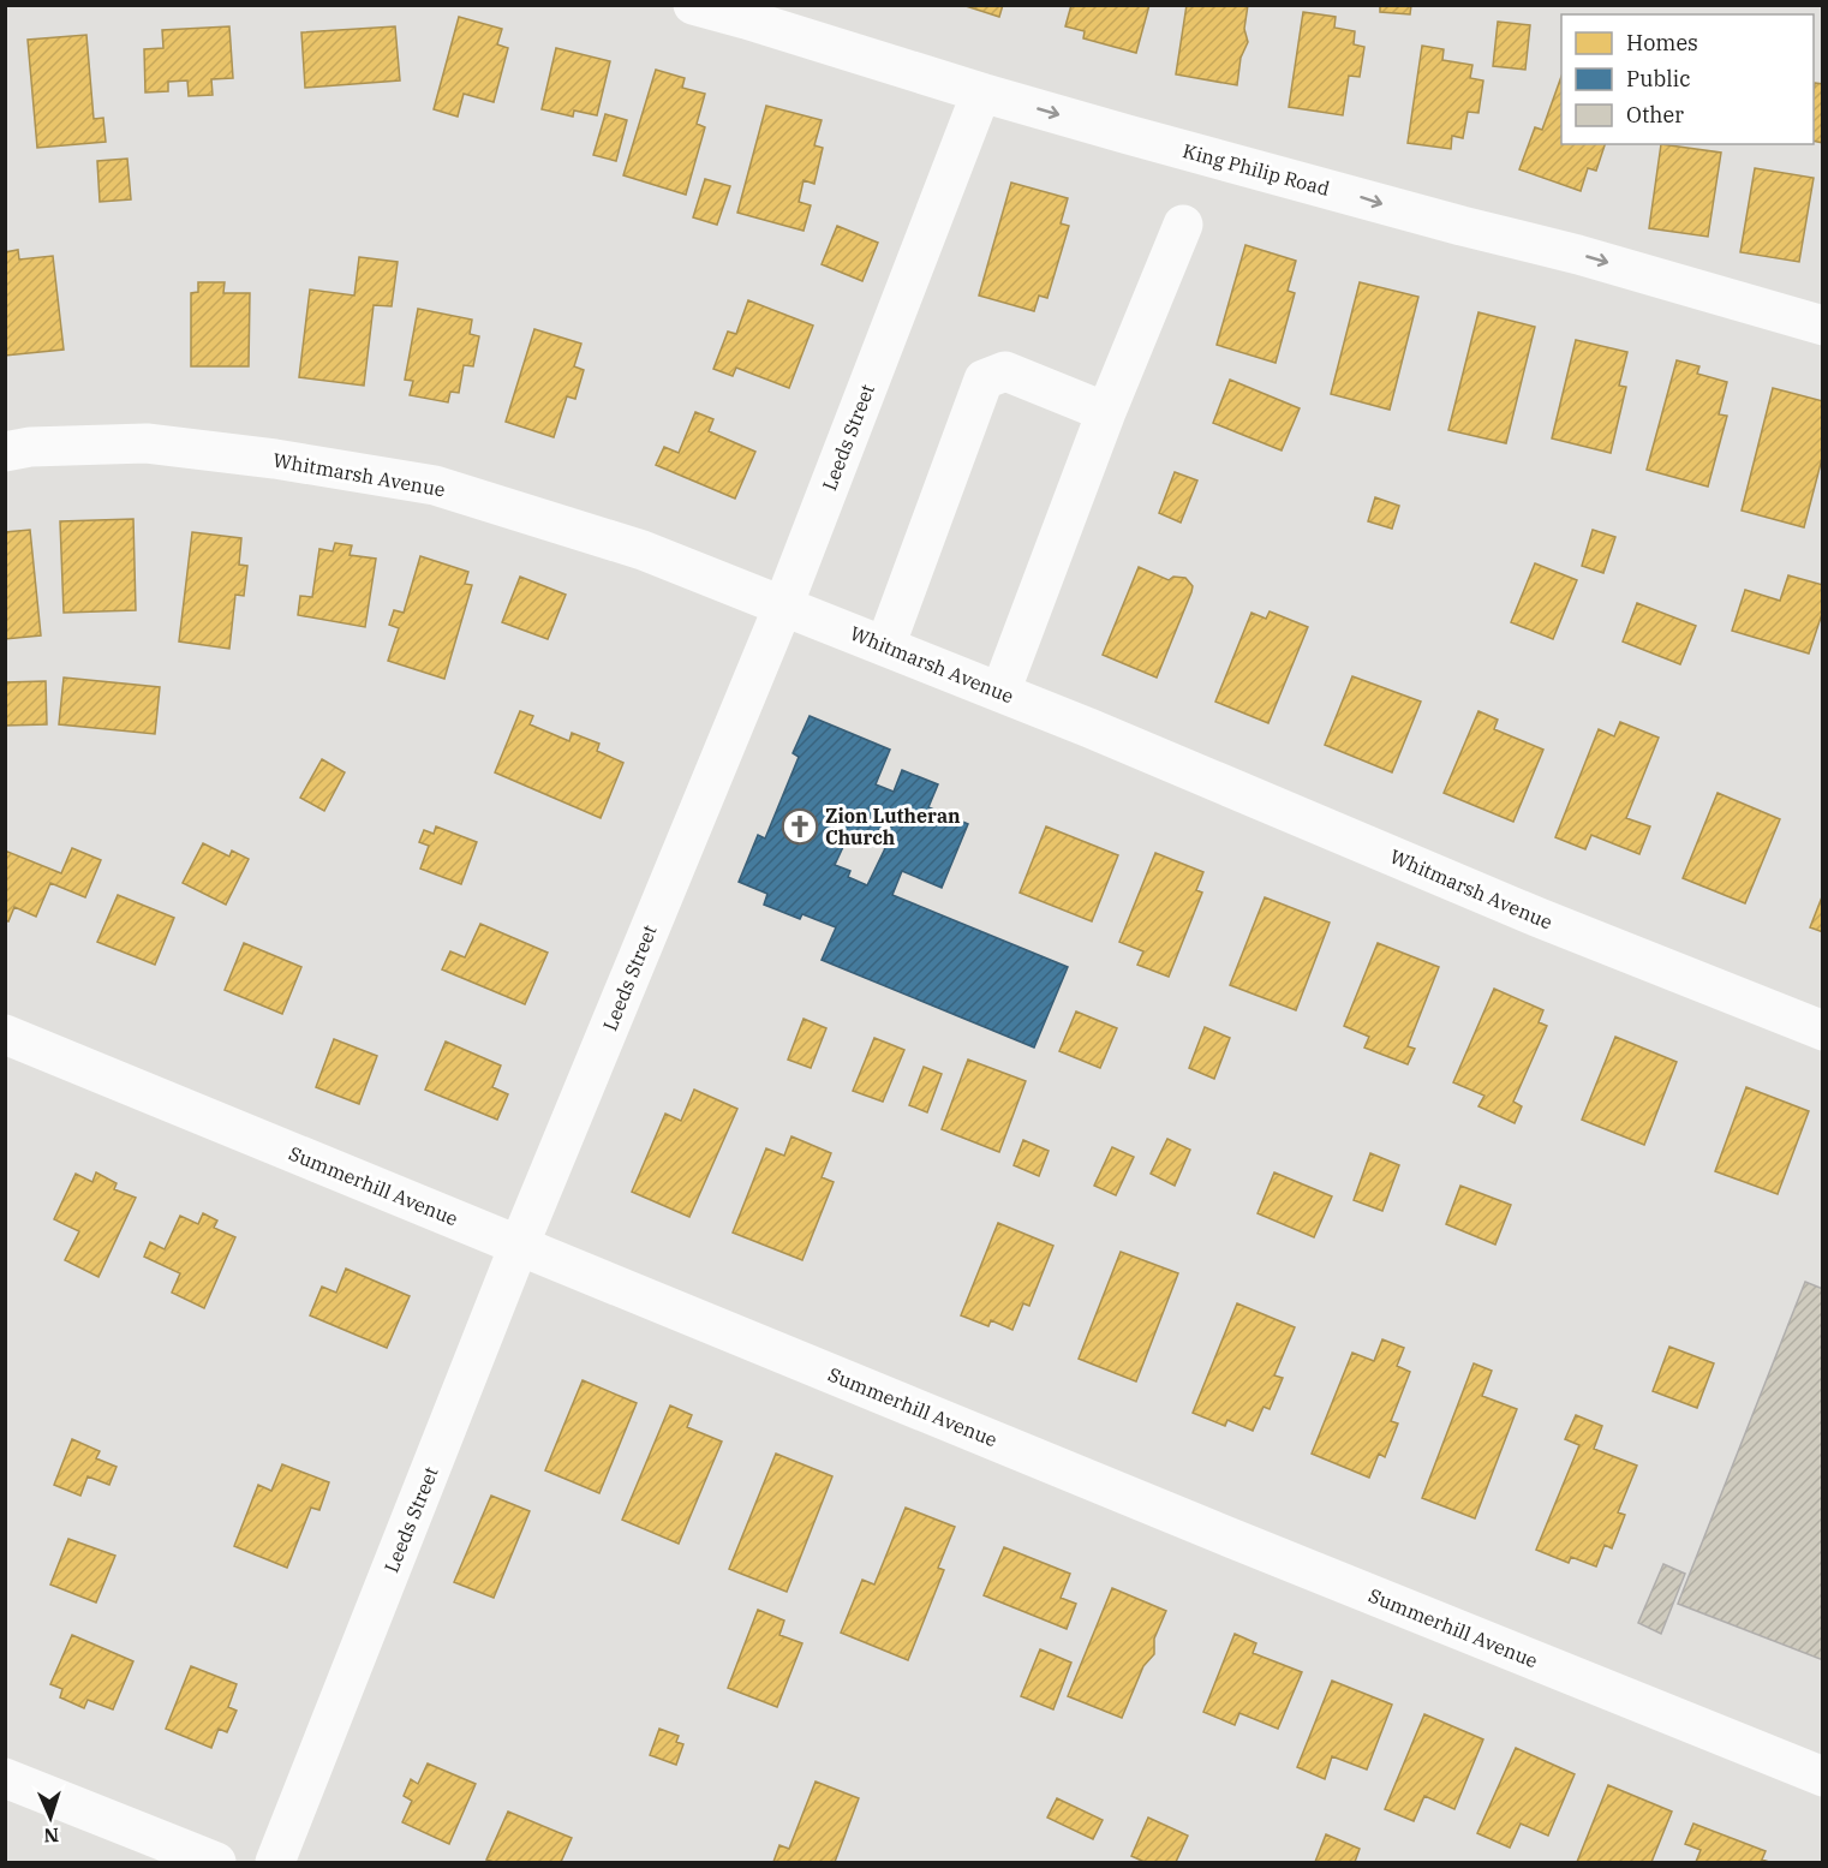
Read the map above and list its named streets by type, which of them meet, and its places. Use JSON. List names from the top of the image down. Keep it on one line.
{"streets":{"street":["King Philip Road","Leeds Street","Whitmarsh Avenue","Summerhill Avenue"]},"crossings":[["King Philip Road","Leeds Street"],["Leeds Street","Whitmarsh Avenue"],["Leeds Street","Summerhill Avenue"]],"one_way":["King Philip Road"],"places":{"church":["Zion Lutheran Church"]},"legend":["Homes","Public","Other"],"north":"bottom"}
